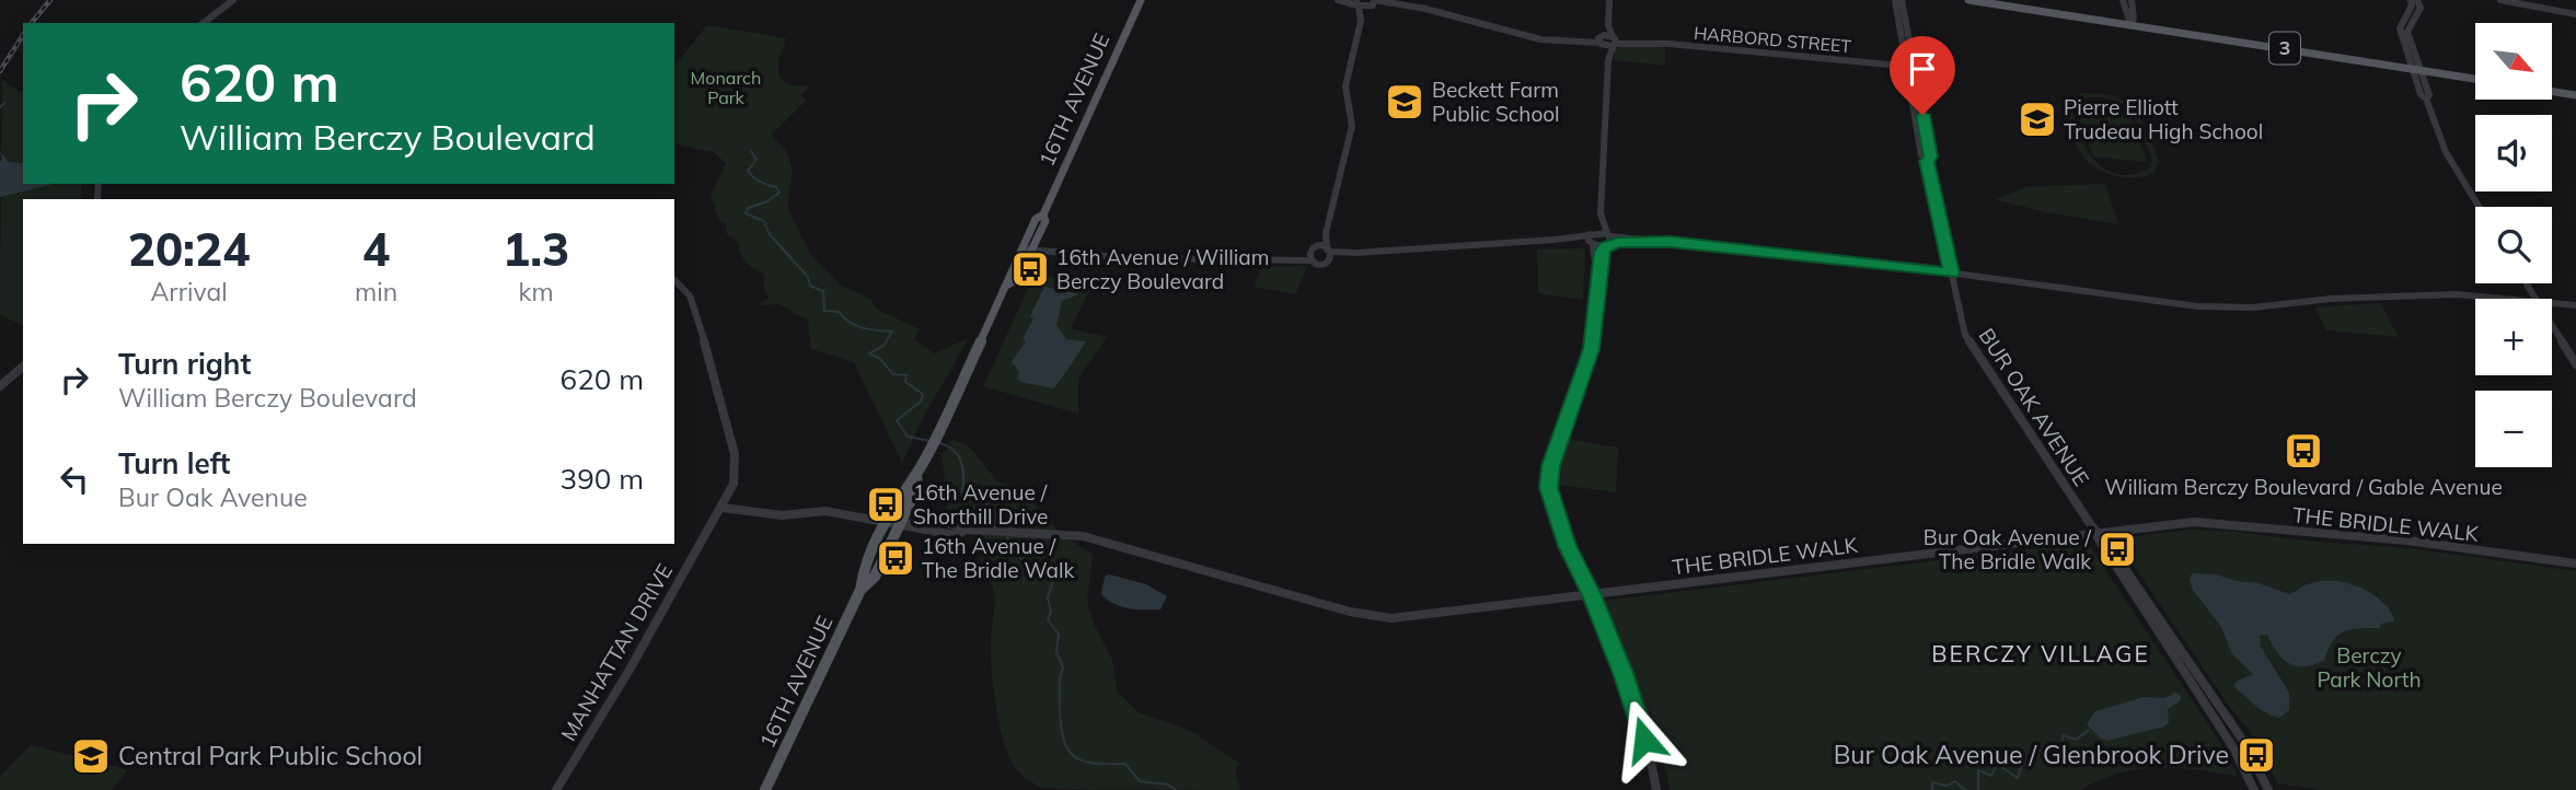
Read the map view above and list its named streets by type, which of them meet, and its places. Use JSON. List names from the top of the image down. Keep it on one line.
{"streets":{"main road":["3","16TH AVENUE"],"street":["HARBORD STREET","BUR OAK AVENUE","THE BRIDLE WALK","MANHATTAN DRIVE"]},"crossings":[["HARBORD STREET","BUR OAK AVENUE"],["16TH AVENUE","THE BRIDLE WALK"],["BUR OAK AVENUE","THE BRIDLE WALK"],["THE BRIDLE WALK","MANHATTAN DRIVE"]],"districts":["BERCZY VILLAGE"],"parks":["Monarch Park","Berczy Park North"],"places":{"school or university":["Beckett Farm Public School","Pierre Elliott Trudeau High School","Central Park Public School"],"bus stop":["16th Avenue / William Berczy Boulevard","William Berczy Boulevard / Gable Avenue","16th Avenue / Shorthill Drive","Bur Oak Avenue / The Bridle Walk","16th Avenue / The Bridle Walk","Bur Oak Avenue / Glenbrook Drive"]},"north":"bottom right","page":{"map_buttons":["+","−"],"turn":["620 m","William Berczy Boulevard"],"eta":["20:24","Arrival","4","min","1.3","km"],"list":[{"name":"Turn right","note":"William Berczy Boulevard","value":"620 m"},{"name":"Turn left","note":"Bur Oak Avenue","value":"390 m"}]}}
